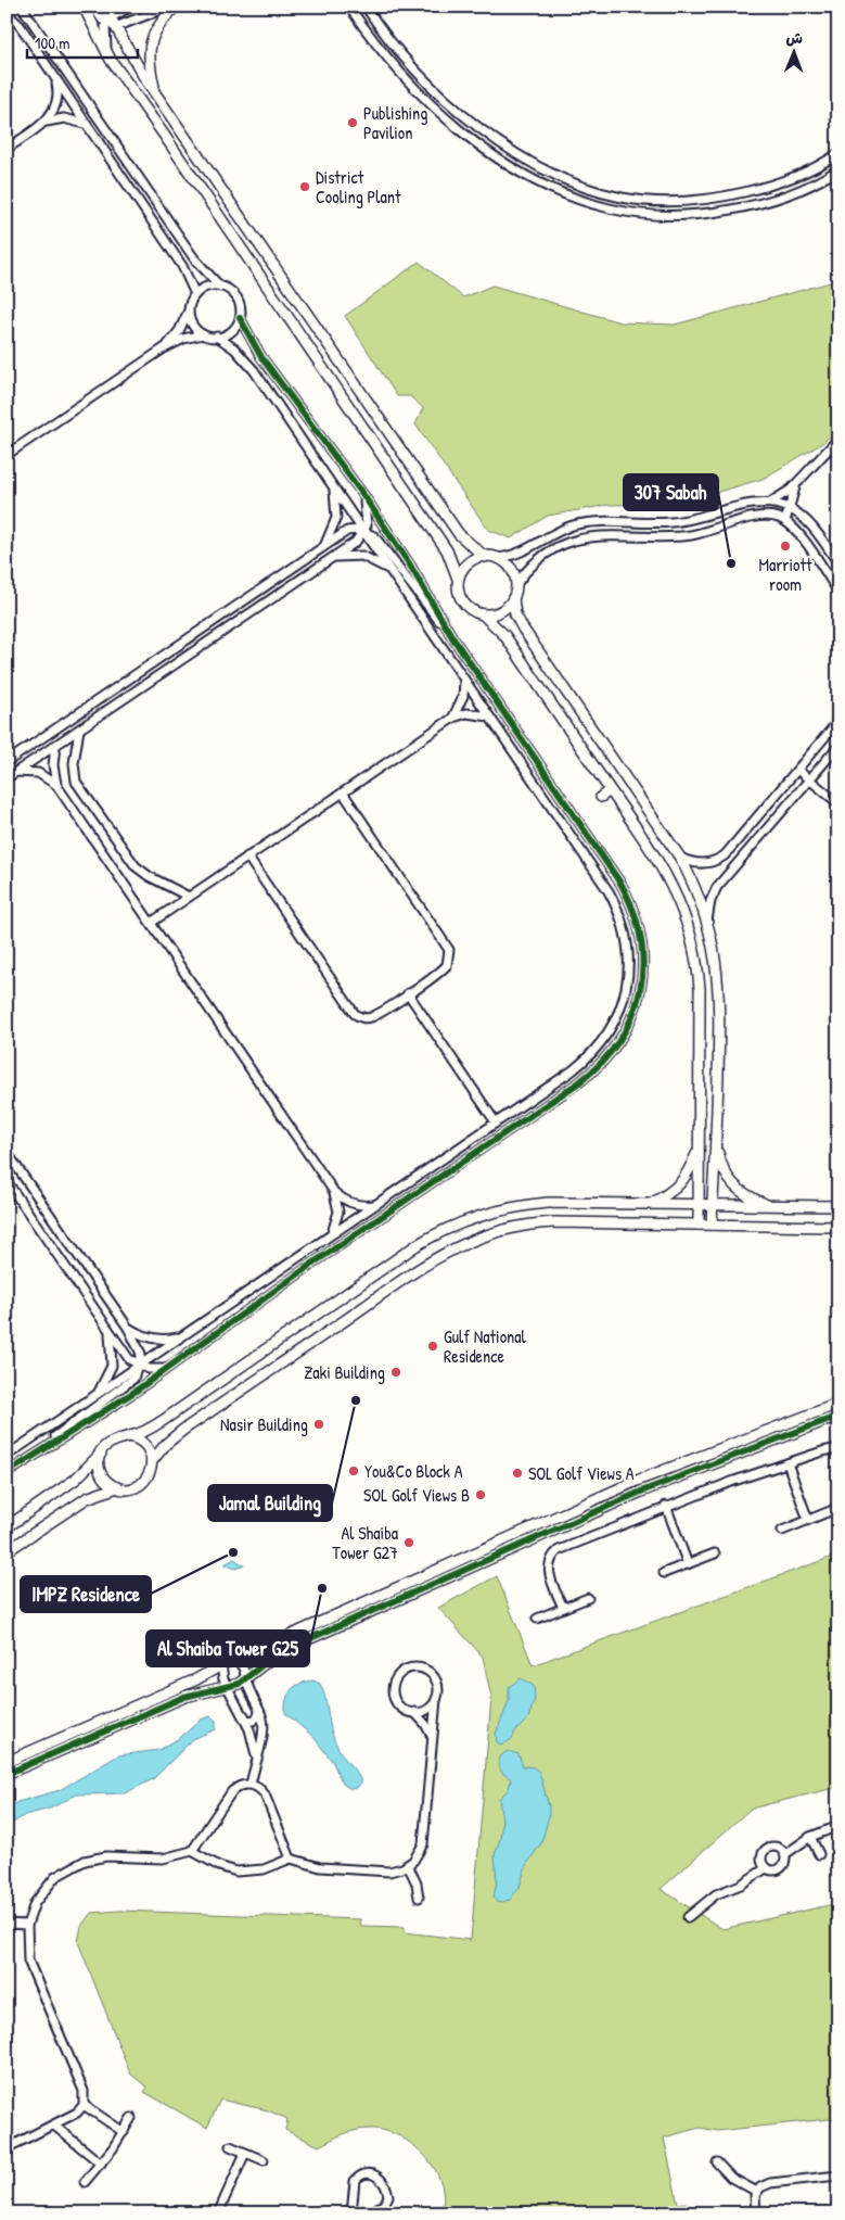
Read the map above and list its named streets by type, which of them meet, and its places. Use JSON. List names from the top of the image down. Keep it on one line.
{"places":["Publishing Pavilion","District Cooling Plant","Marriott room","307 Sabah","Gulf National Residence","Zaki Building","Jamal Building","Nasir Building","You&Co Block A","SOL Golf Views A","SOL Golf Views B","Al Shaiba Tower G27","IMPZ Residence","Al Shaiba Tower G25"],"scale_bar":"100 m","north":"top"}
